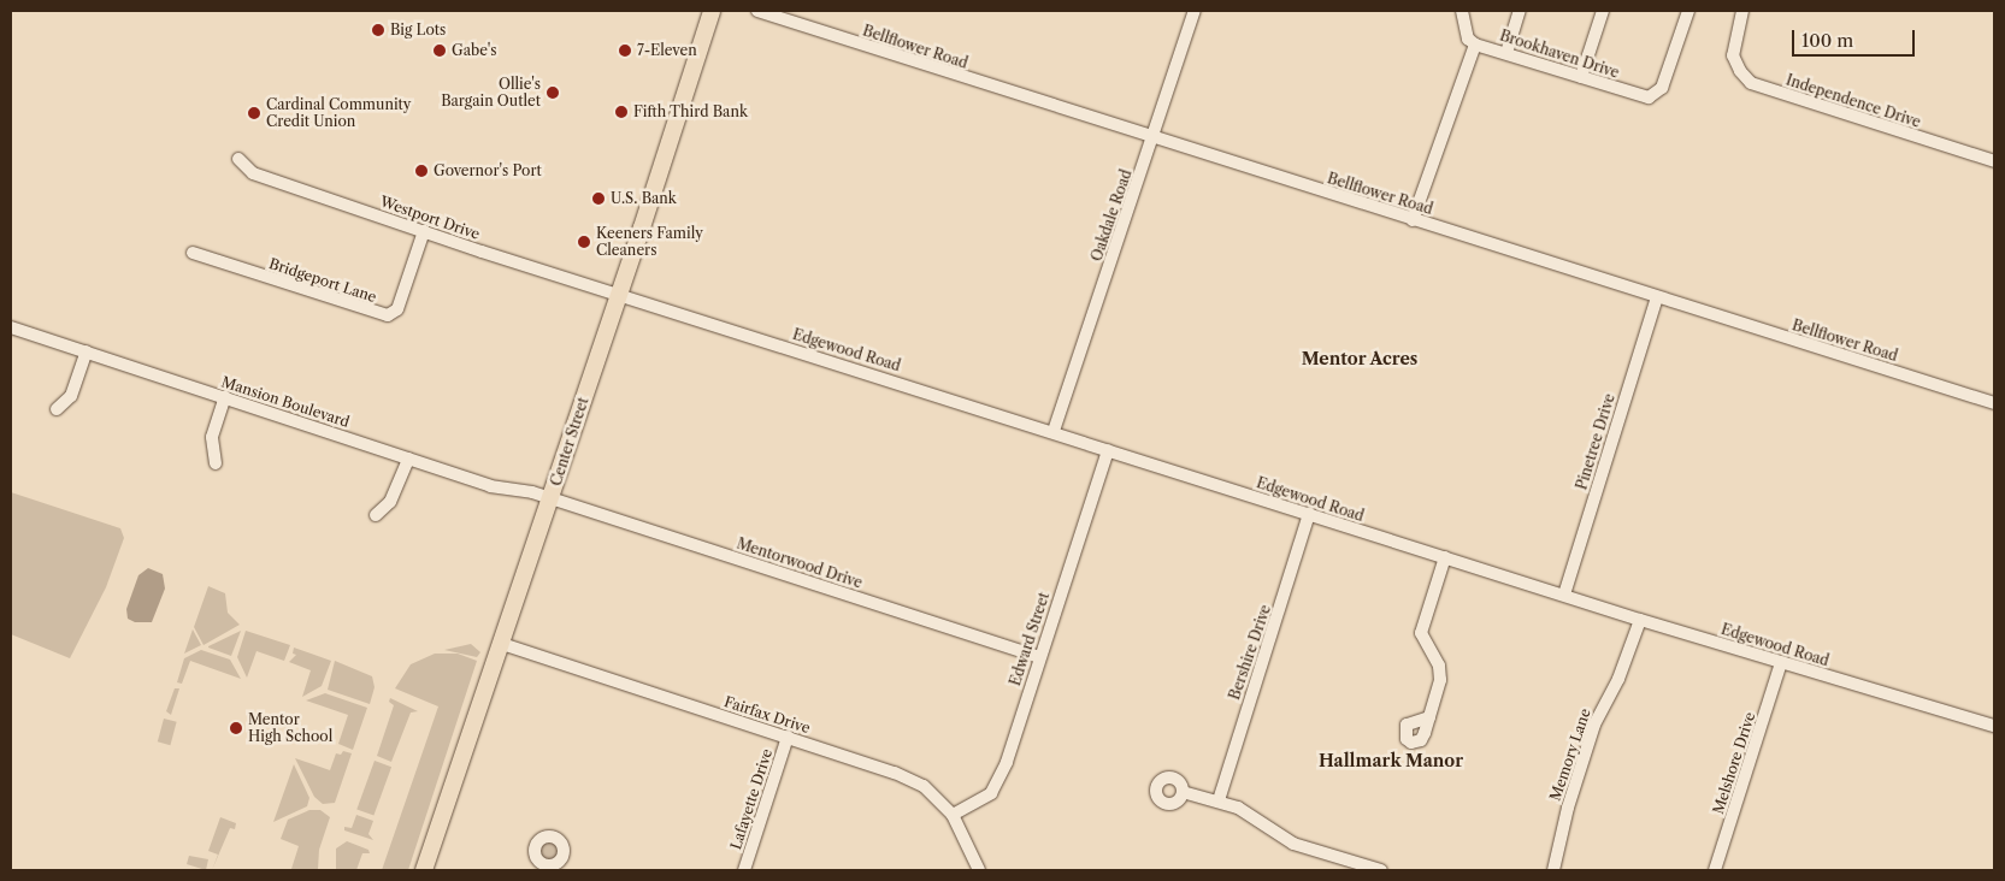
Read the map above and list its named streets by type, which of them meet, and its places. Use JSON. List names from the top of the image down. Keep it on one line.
{"streets":{"main road":["Center Street"],"street":["Bellflower Road","Brookhaven Drive","Independence Drive","Oakdale Road","Westport Drive","Bridgeport Lane","Edgewood Road","Mansion Boulevard","Pinetree Drive","Mentorwood Drive","Edward Street","Bershire Drive","Fairfax Drive","Memory Lane","Melshore Drive","Lafayette Drive"]},"crossings":[["Bellflower Road","Brookhaven Drive"],["Bellflower Road","Oakdale Road"],["Bellflower Road","Pinetree Drive"],["Oakdale Road","Edgewood Road"],["Westport Drive","Bridgeport Lane"],["Westport Drive","Edgewood Road"],["Westport Drive","Center Street"],["Edgewood Road","Center Street"],["Edgewood Road","Pinetree Drive"],["Edgewood Road","Edward Street"],["Edgewood Road","Bershire Drive"],["Edgewood Road","Memory Lane"],["Edgewood Road","Melshore Drive"],["Mansion Boulevard","Center Street"],["Mansion Boulevard","Mentorwood Drive"],["Center Street","Mentorwood Drive"],["Center Street","Fairfax Drive"],["Mentorwood Drive","Edward Street"],["Edward Street","Fairfax Drive"],["Fairfax Drive","Lafayette Drive"]],"districts":["Mentor Acres","Hallmark Manor"],"places":["Big Lots","Gabe's","7-Eleven","Ollie's Bargain Outlet","Fifth Third Bank","Cardinal Community Credit Union","Governor's Port","U.S. Bank","Keeners Family Cleaners","Mentor High School"],"scale_bar":"100 m"}
